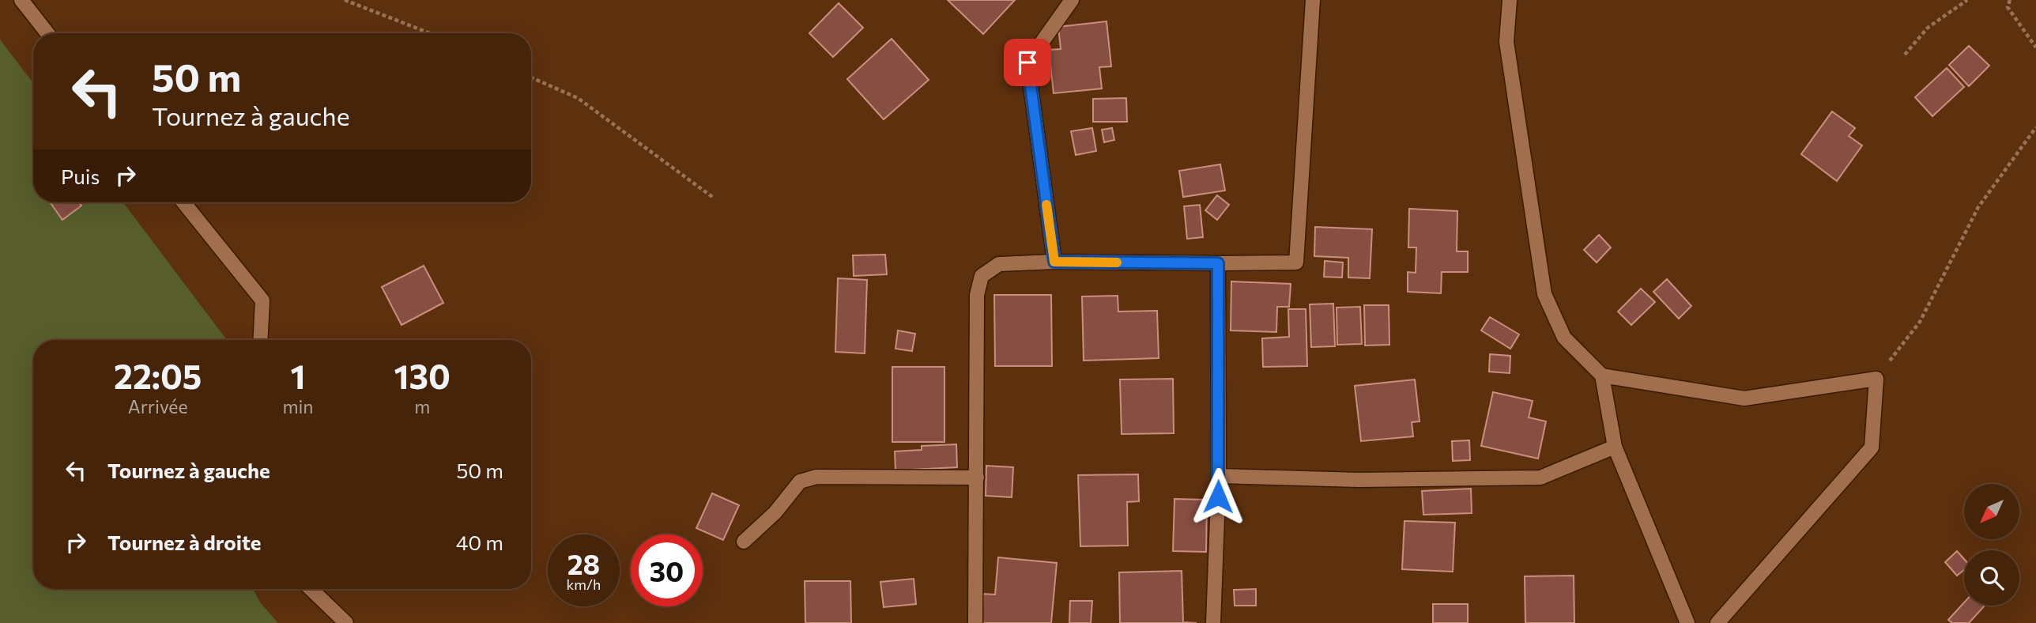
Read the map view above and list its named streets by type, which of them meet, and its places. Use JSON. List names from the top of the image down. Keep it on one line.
{"north":"bottom left","page":{"turn":["50 m","Tournez à gauche"],"then":"Puis","eta":["22:05","Arrivée","1","min","130","m"],"list":[{"name":"Tournez à gauche","value":"50 m"},{"name":"Tournez à droite","value":"40 m"}],"speed":"28 km/h","limit":"30"}}
